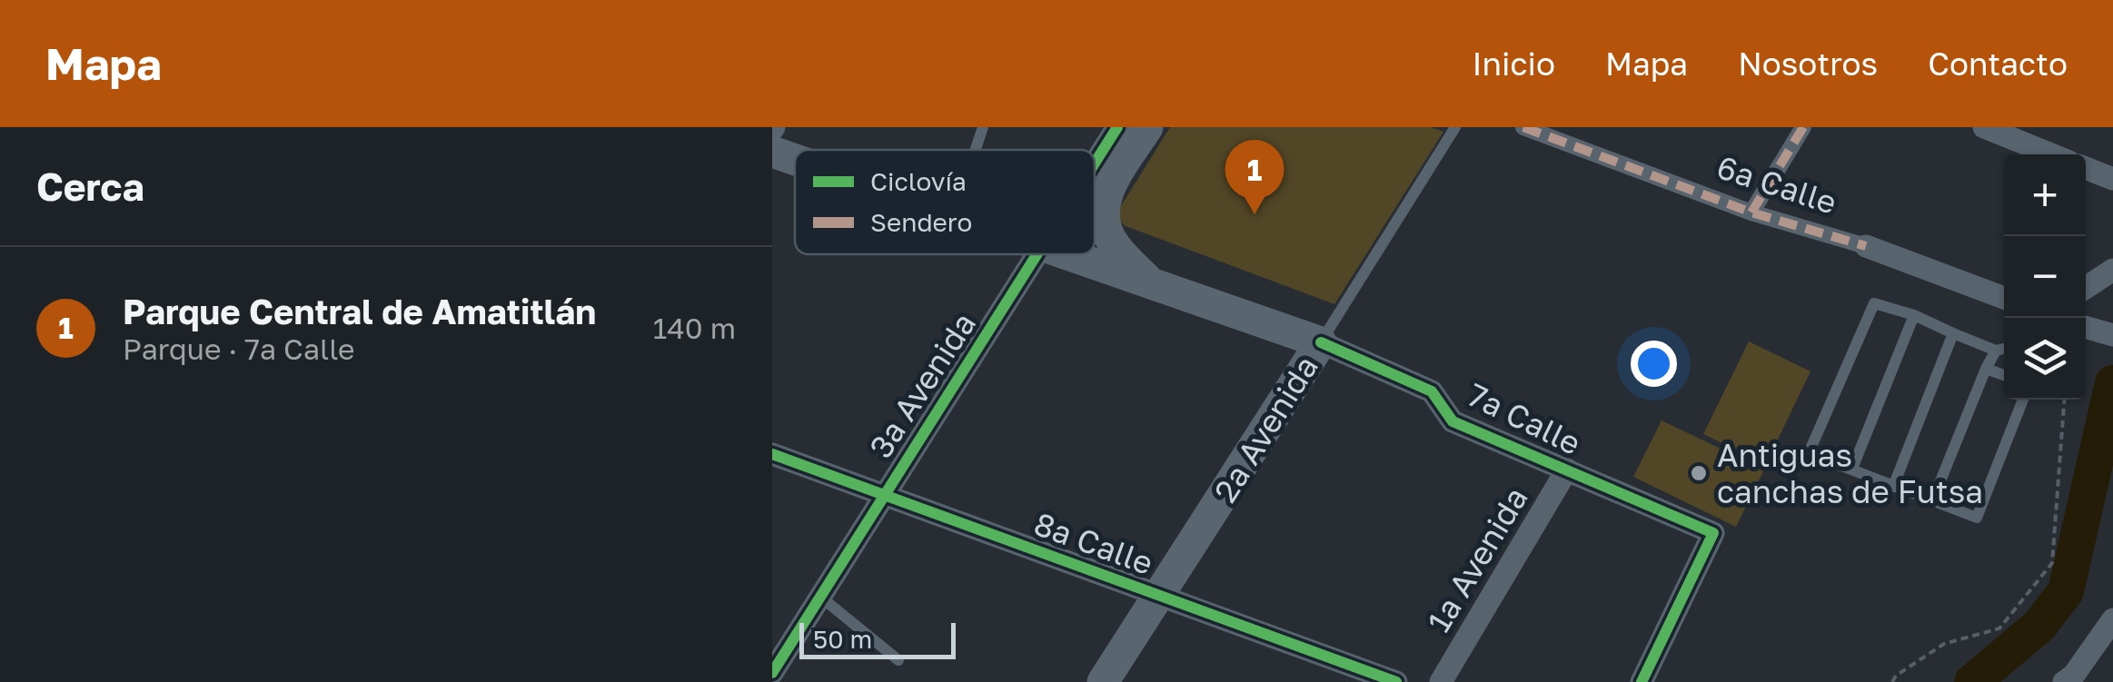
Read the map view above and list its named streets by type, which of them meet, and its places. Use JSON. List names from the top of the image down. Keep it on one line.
{"streets":{"main road":["7a Calle","2a Avenida"],"street":["6a Calle","3a Avenida","8a Calle","1a Avenida"]},"crossings":[["3a Avenida","8a Calle"],["7a Calle","2a Avenida"],["7a Calle","1a Avenida"],["2a Avenida","8a Calle"]],"places":["Antiguas canchas de Futsa"],"legend":["Ciclovía","Sendero"],"scale_bar":"50 m","page":{"header":"Mapa","nav":["Inicio","Mapa","Nosotros","Contacto"],"heading":"Cerca","pins":"1","map_buttons":["+","−"],"list":[{"mark":"1","name":"Parque Central de Amatitlán","note":"Parque · 7a Calle","value":"140 m"}],"scale":"50 m"}}
